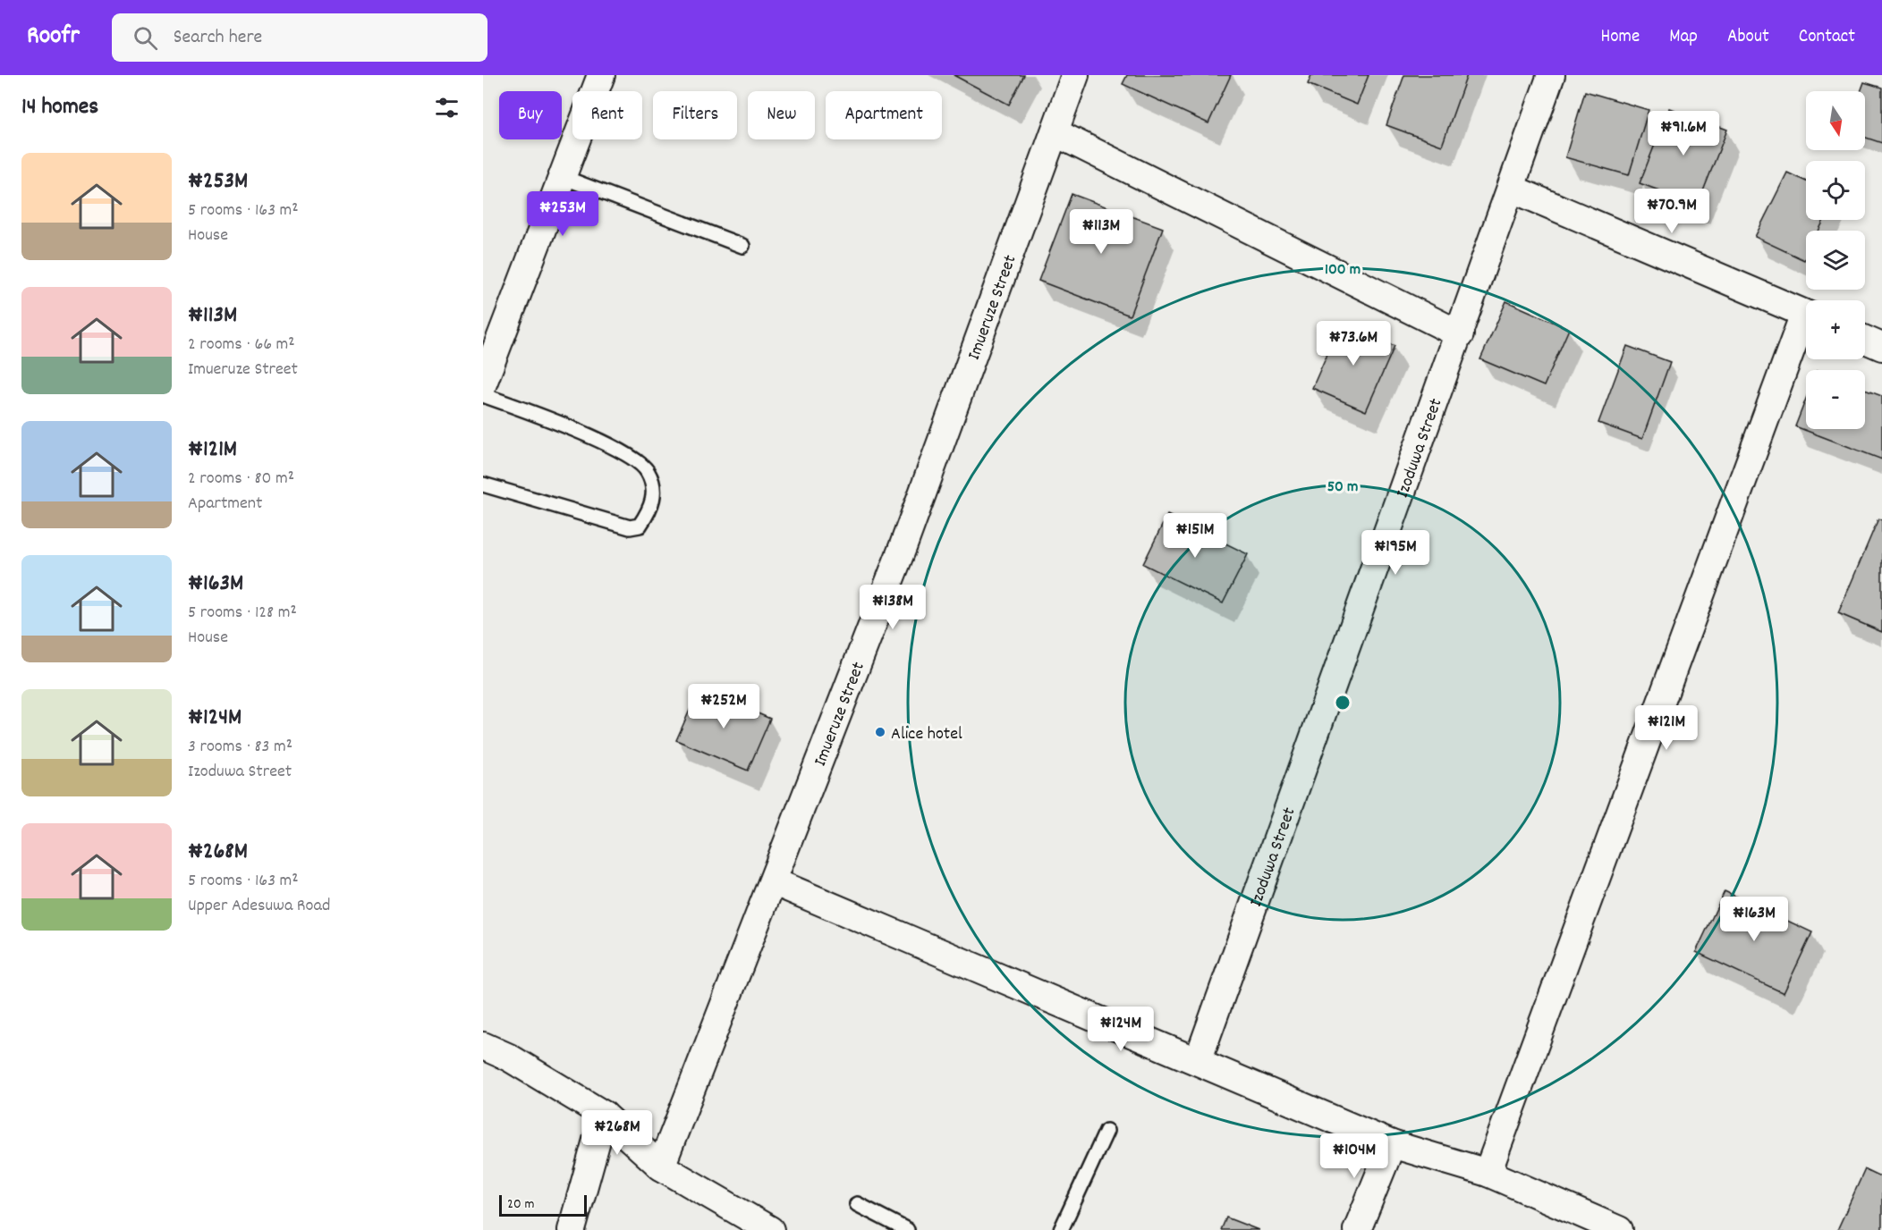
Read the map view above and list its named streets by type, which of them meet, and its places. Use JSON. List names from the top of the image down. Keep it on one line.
{"streets":{"street":["Imueruze Street","Izoduwa Street"]},"places":["Alice hotel"],"scale_bar":"20 m","north":"bottom","page":{"header":"Roofr","search":"Search here","nav":["Home","Map","About","Contact"],"heading":"14 homes","map_buttons":["+","−"],"chip":["Buy","Rent","Filters","New","Apartment"],"price":["₦91.6M","₦70.9M","₦253M","₦113M","₦73.6M","₦151M","₦195M","₦138M","₦252M","₦121M","₦163M","₦124M","₦268M","₦104M"],"list":[{"name":"₦253M","note":"5 rooms · 163 m² · House"},{"name":"₦113M","note":"2 rooms · 66 m² · Imueruze Street"},{"name":"₦121M","note":"2 rooms · 80 m² · Apartment"},{"name":"₦163M","note":"5 rooms · 128 m² · House"},{"name":"₦124M","note":"3 rooms · 83 m² · Izoduwa Street"},{"name":"₦268M","note":"5 rooms · 163 m² · Upper Adesuwa Road"}],"scale":"20 m"},"rings":["100 m","50 m"]}
